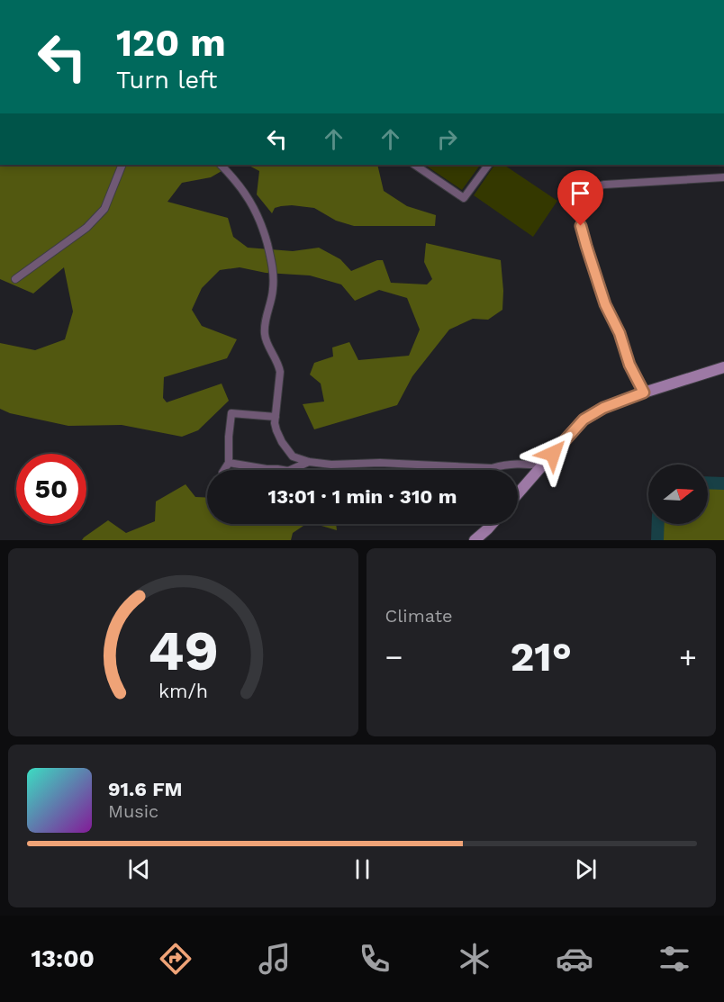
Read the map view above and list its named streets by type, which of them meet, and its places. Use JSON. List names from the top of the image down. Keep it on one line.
{"north":"right","page":{"turn":["120 m","Turn left"],"limit":"50","trip":"13:01 · 1 min · 310 m","tile":"Climate","heat":["−","21°","+"],"song":["91.6 FM","Music"],"tabs":"13:00","gauge":["49","km/h"]}}
